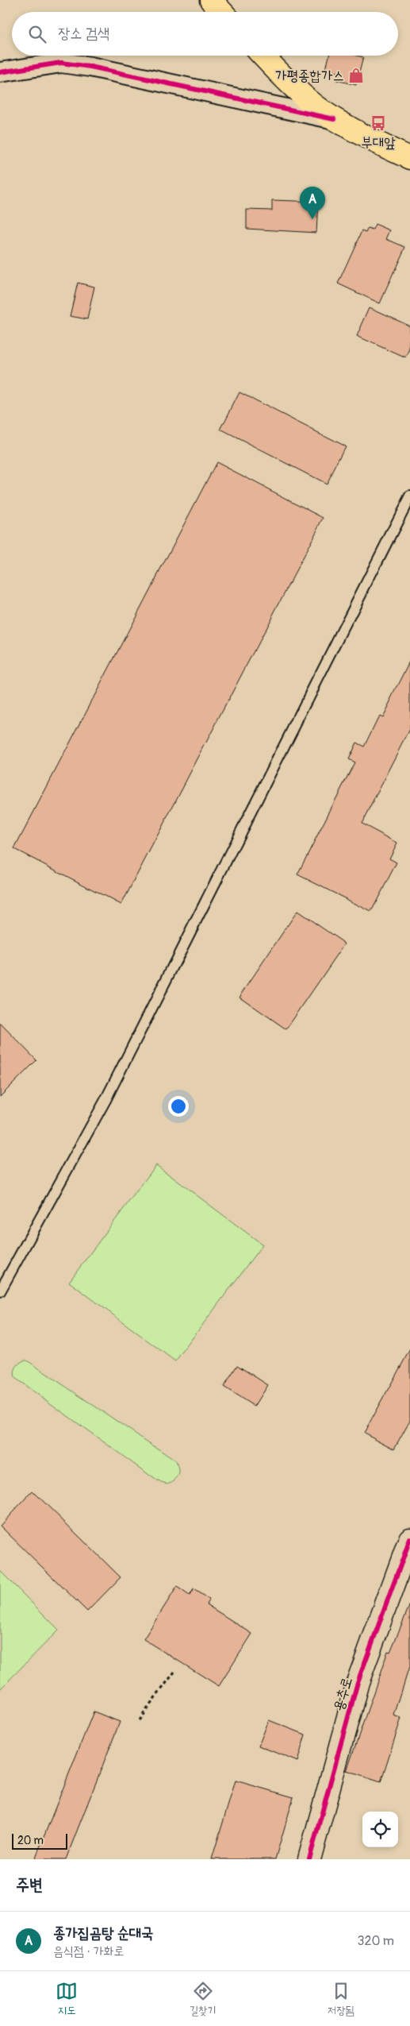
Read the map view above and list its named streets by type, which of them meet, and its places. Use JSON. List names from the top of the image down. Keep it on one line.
{"streets":{"street":["용추로"]},"places":{"shop":["가평종합가스"],"bus stop":["부대앞"]},"scale_bar":"20 m","page":{"search":"장소 검색","pins":"A","scale":"20 m","heading":"주변","list":[{"mark":"A","name":"종가집곰탕 순대국","note":"음식점 · 가화로","value":"320 m"}],"nav":["지도","길찾기","저장됨"]}}
